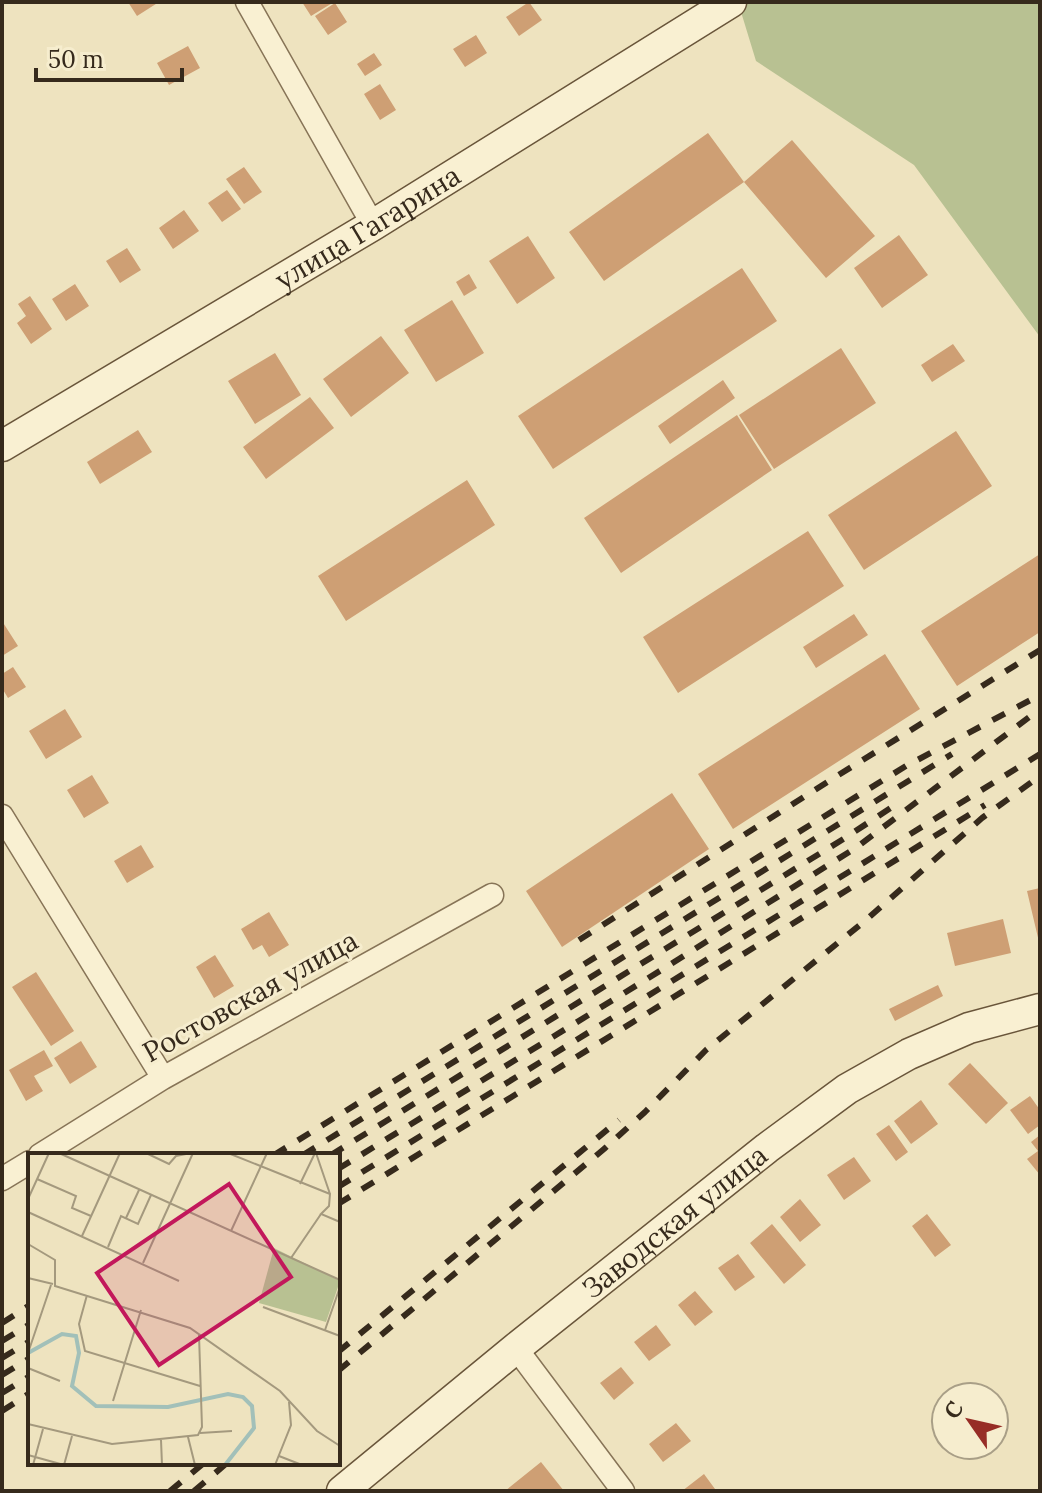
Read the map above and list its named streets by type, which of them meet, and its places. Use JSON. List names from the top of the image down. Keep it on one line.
{"streets":{"main road":["улица Гагарина","Заводская улица"],"street":["Ростовская улица"]},"scale_bar":"50 m","north":"top left"}
